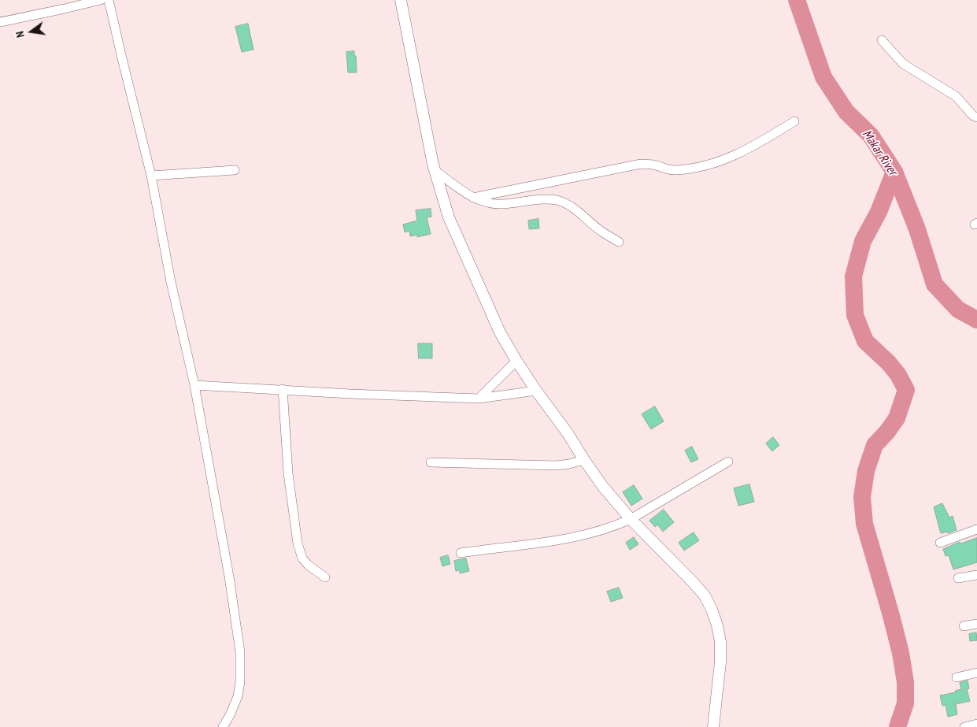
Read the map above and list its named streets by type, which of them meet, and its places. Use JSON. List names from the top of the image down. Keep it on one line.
{"water":["Makar River"],"north":"left"}
